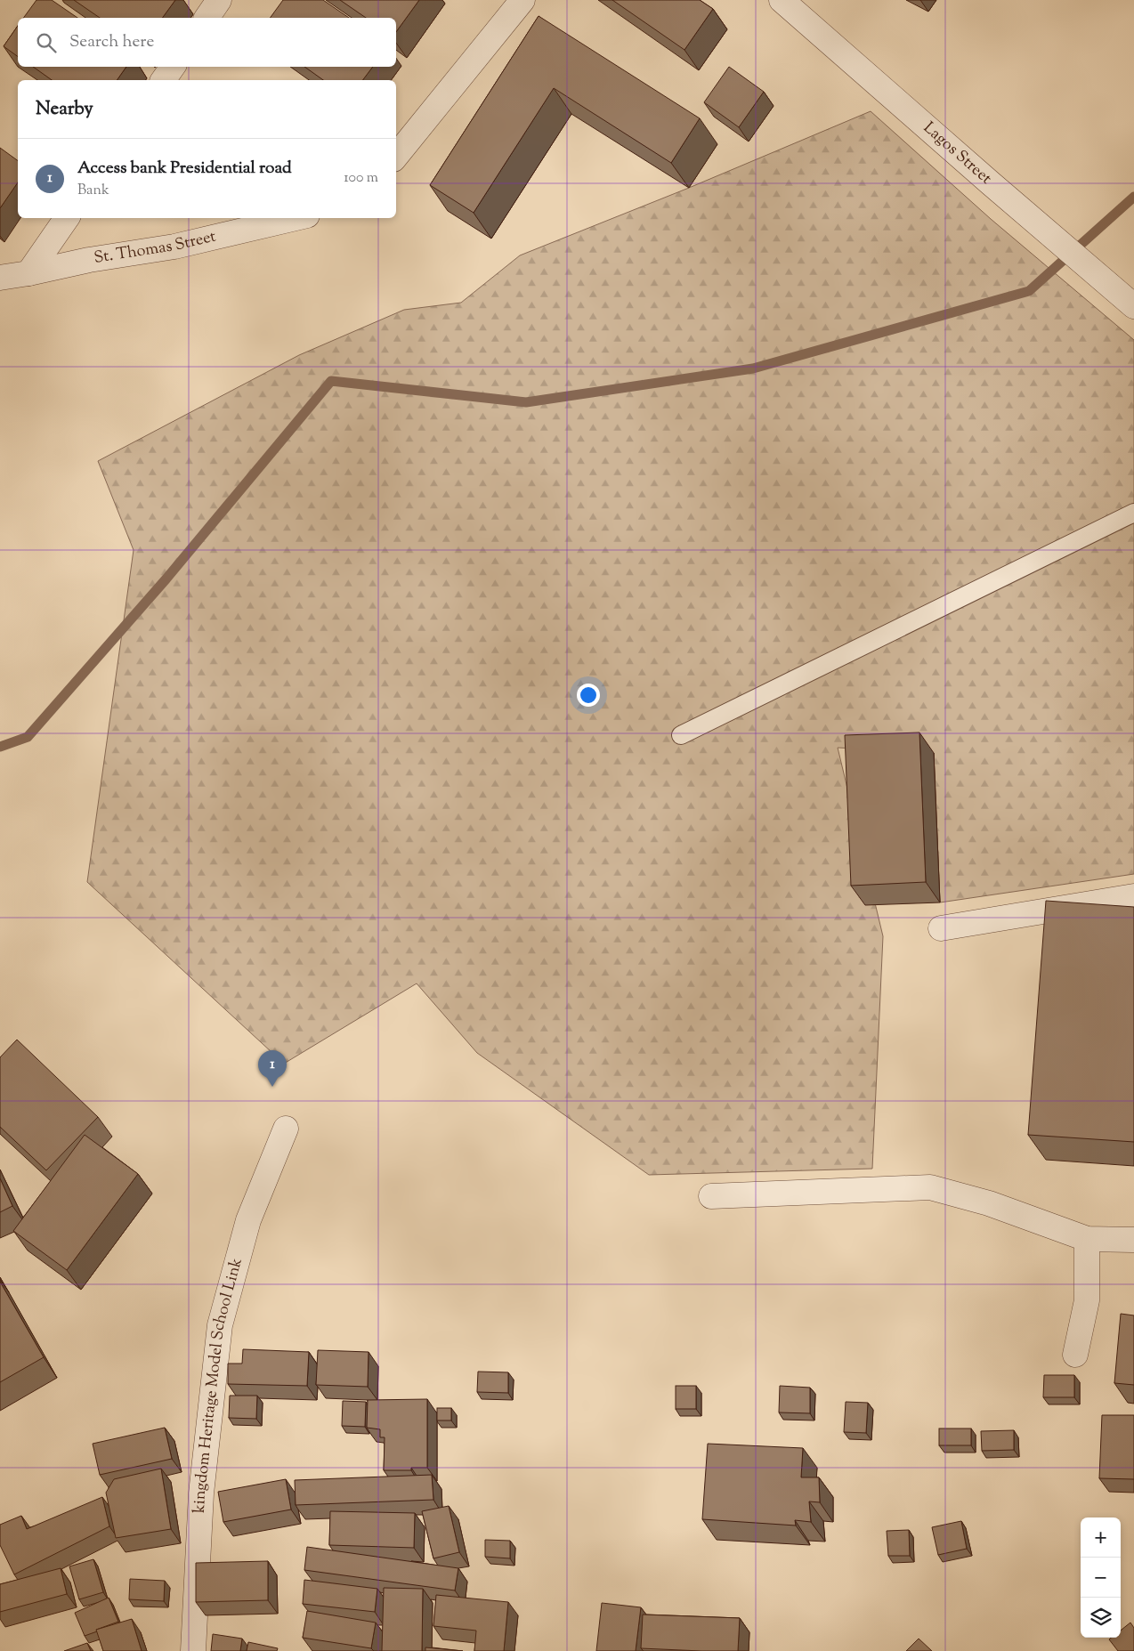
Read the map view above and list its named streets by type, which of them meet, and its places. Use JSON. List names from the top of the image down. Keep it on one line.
{"streets":{"street":["Lagos Street","St. Thomas Street","kingdom Heritage Model School Link"]},"page":{"search":"Search here","heading":"Nearby","list":[{"mark":"1","name":"Access bank Presidential road","note":"Bank","value":"100 m"}],"pins":"1","map_buttons":["+","−"]}}
